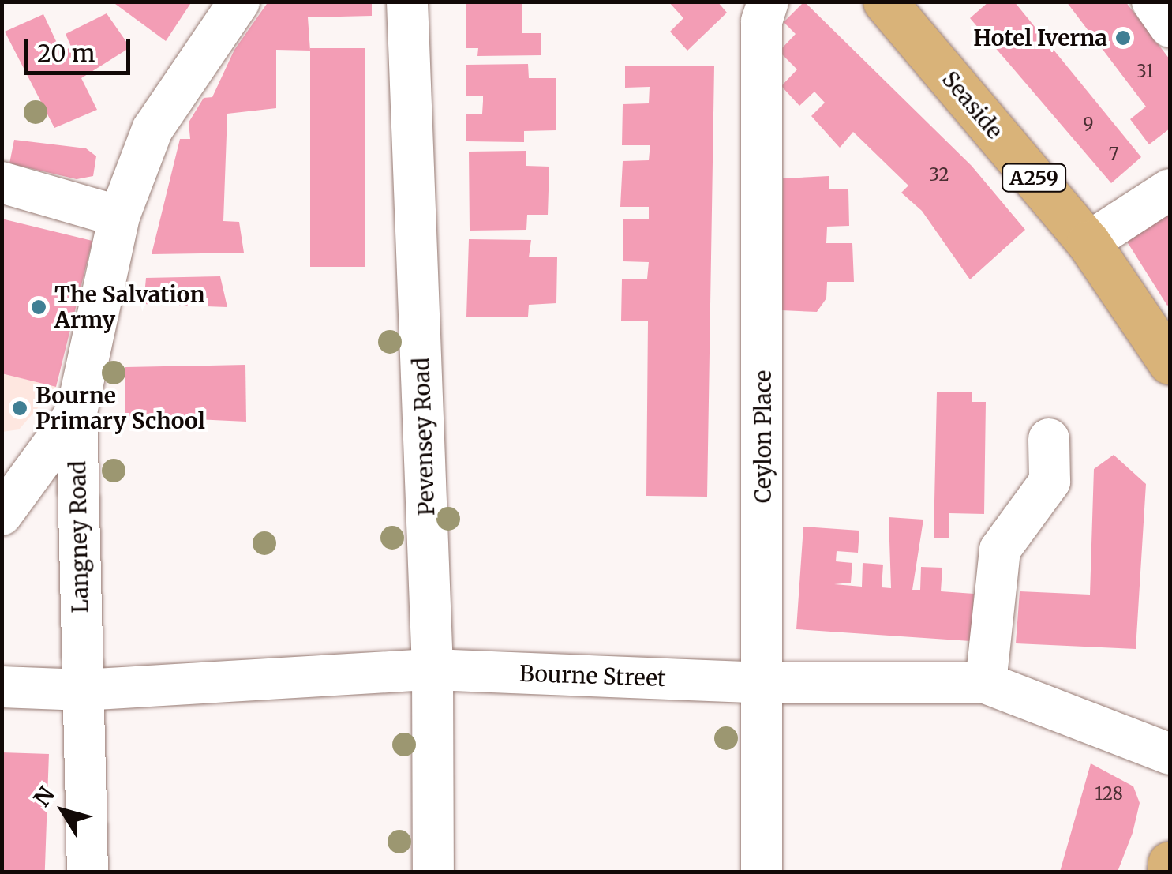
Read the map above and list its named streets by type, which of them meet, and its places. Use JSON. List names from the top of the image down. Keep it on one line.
{"streets":{"main road":["Seaside","A259"],"street":["Pevensey Road","Ceylon Place","Langney Road","Bourne Street"]},"crossings":[["Pevensey Road","Bourne Street"],["Ceylon Place","Bourne Street"],["Langney Road","Bourne Street"]],"places":["Hotel Iverna","The Salvation Army","Bourne Primary School"],"house_numbers":["31","9","7","32","128"],"scale_bar":"20 m","north":"top left"}
